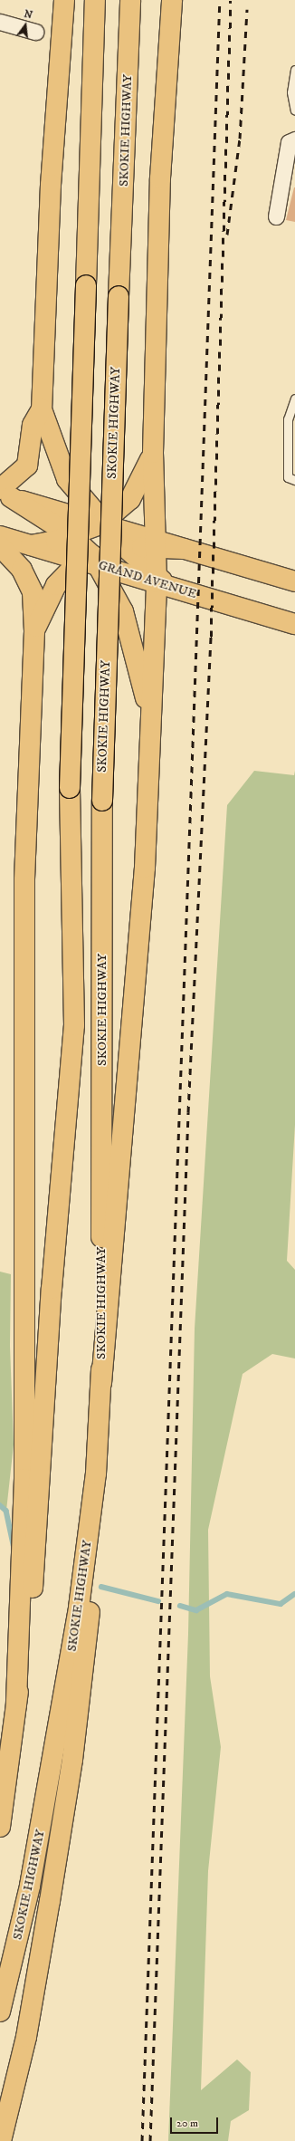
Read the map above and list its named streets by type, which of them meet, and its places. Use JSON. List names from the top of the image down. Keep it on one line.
{"streets":{"main road":["SKOKIE HIGHWAY","GRAND AVENUE"]},"scale_bar":"20 m","north":"top"}
